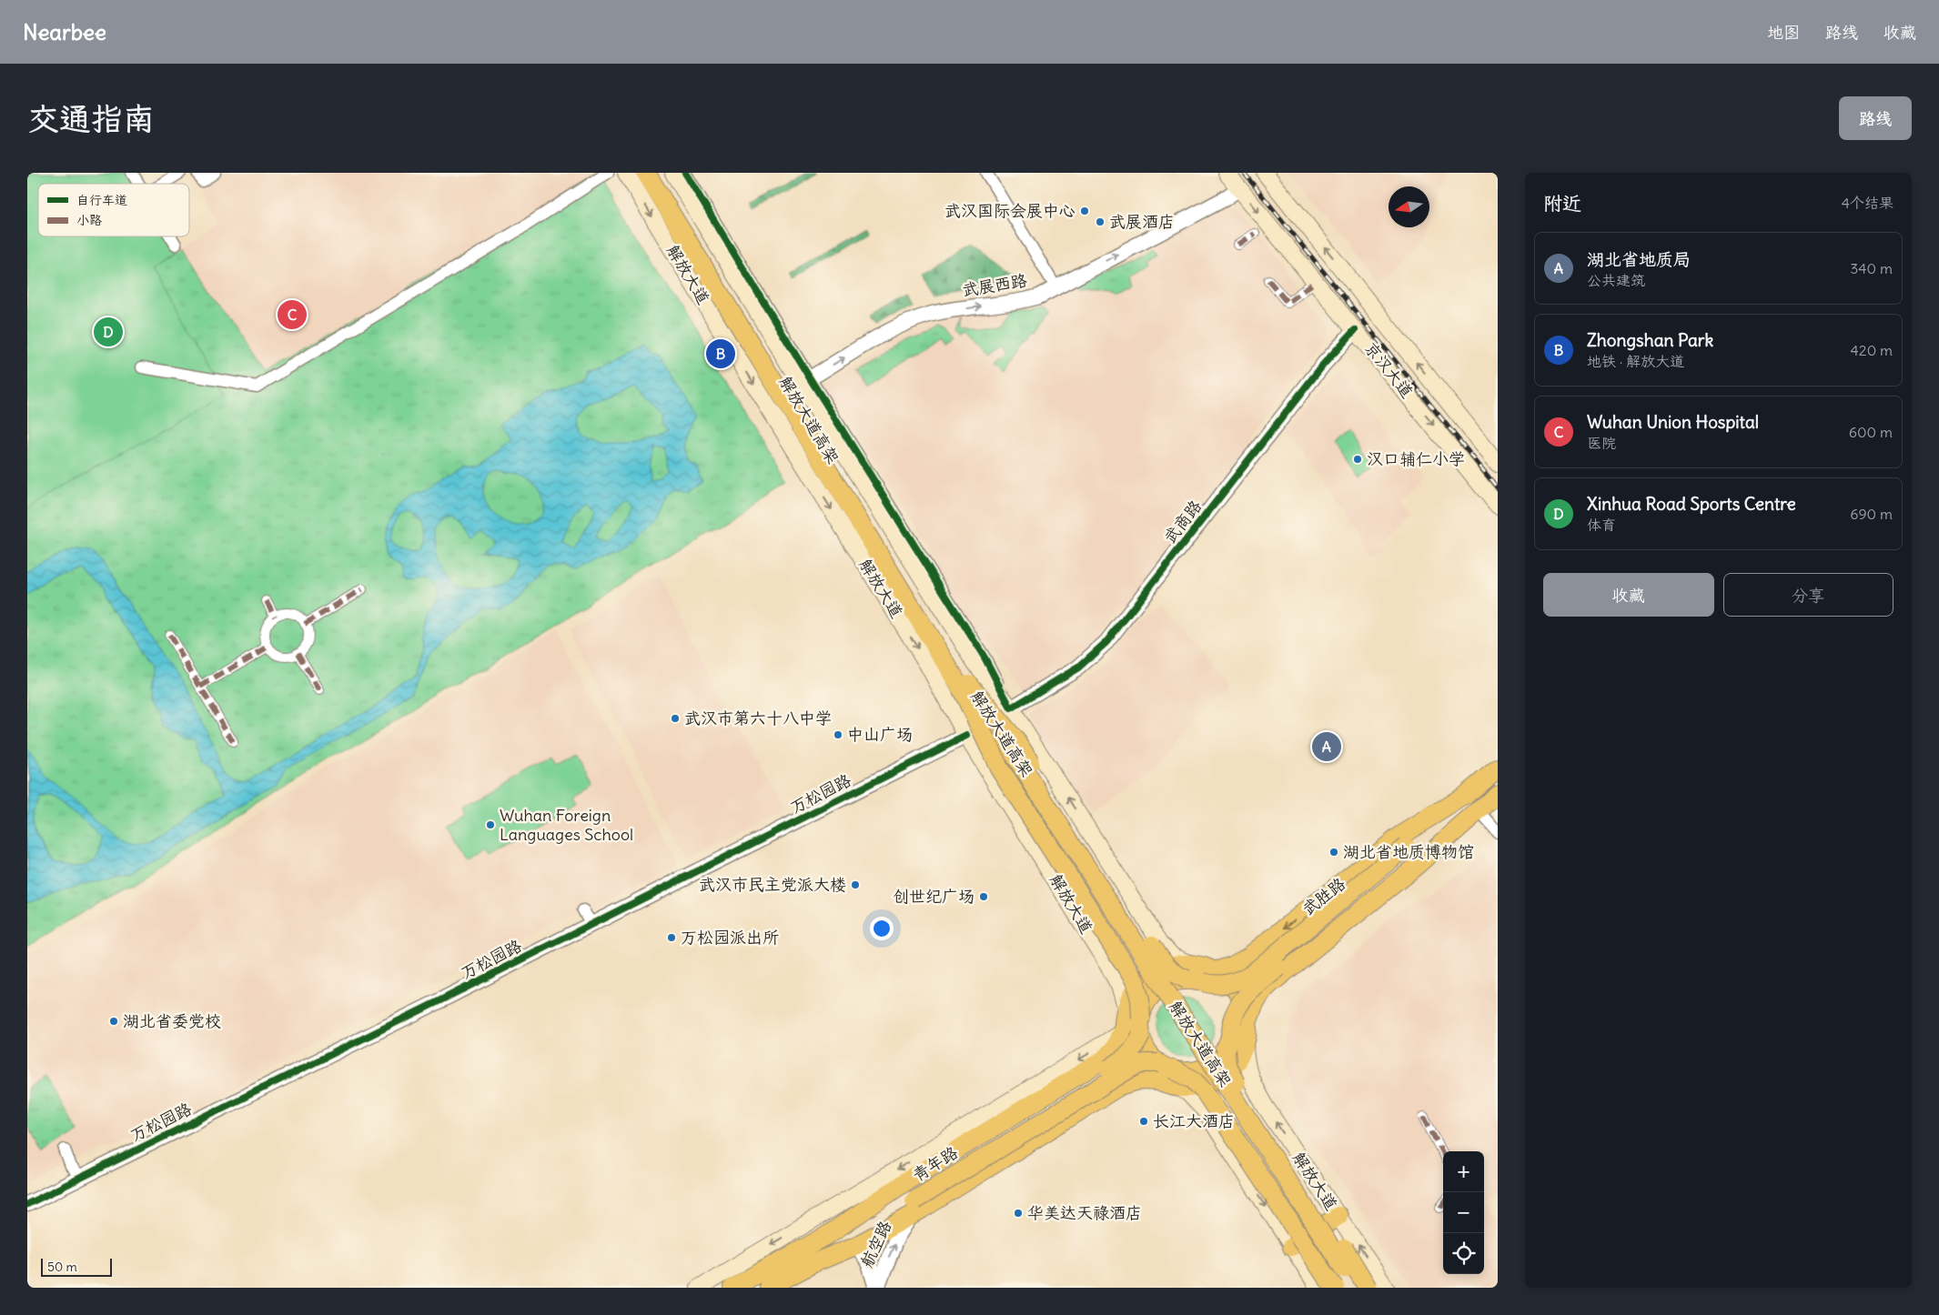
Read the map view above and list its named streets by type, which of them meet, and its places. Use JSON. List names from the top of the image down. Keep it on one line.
{"streets":{"main road":["解放大道","京汉大道","解放大道高架","武胜路","青年路"],"street":["武展西路","武商路","万松园路","航空路"]},"crossings":[["解放大道","万松园路"],["解放大道","青年路"],["武展西路","京汉大道"],["京汉大道","武商路"],["青年路","航空路"]],"one_way":["武展西路","航空路"],"places":["武汉国际会展中心","武展酒店","汉口辅仁小学","武汉市第六十八中学","中山广场","Wuhan Foreign Languages School","湖北省地质博物馆","武汉市民主党派大楼","创世纪广场","万松园派出所","湖北省委党校","长江大酒店","华美达天禄酒店"],"legend":["自行车道","小路"],"scale_bar":"50 m","north":"left","page":{"header":"Nearbee","nav":["地图","路线","收藏"],"buttons":["路线",["收藏","分享"]],"title":"交通指南","heading":["附近","4个结果"],"list":[{"mark":"A","name":"湖北省地质局","note":"公共建筑","value":"340 m"},{"mark":"B","name":"Zhongshan Park","note":"地铁 · 解放大道","value":"420 m"},{"mark":"C","name":"Wuhan Union Hospital","note":"医院","value":"600 m"},{"mark":"D","name":"Xinhua Road Sports Centre","note":"体育","value":"690 m"}],"pins":["C","D","B","A"],"map_buttons":["+","−"],"scale":"50 m"}}
